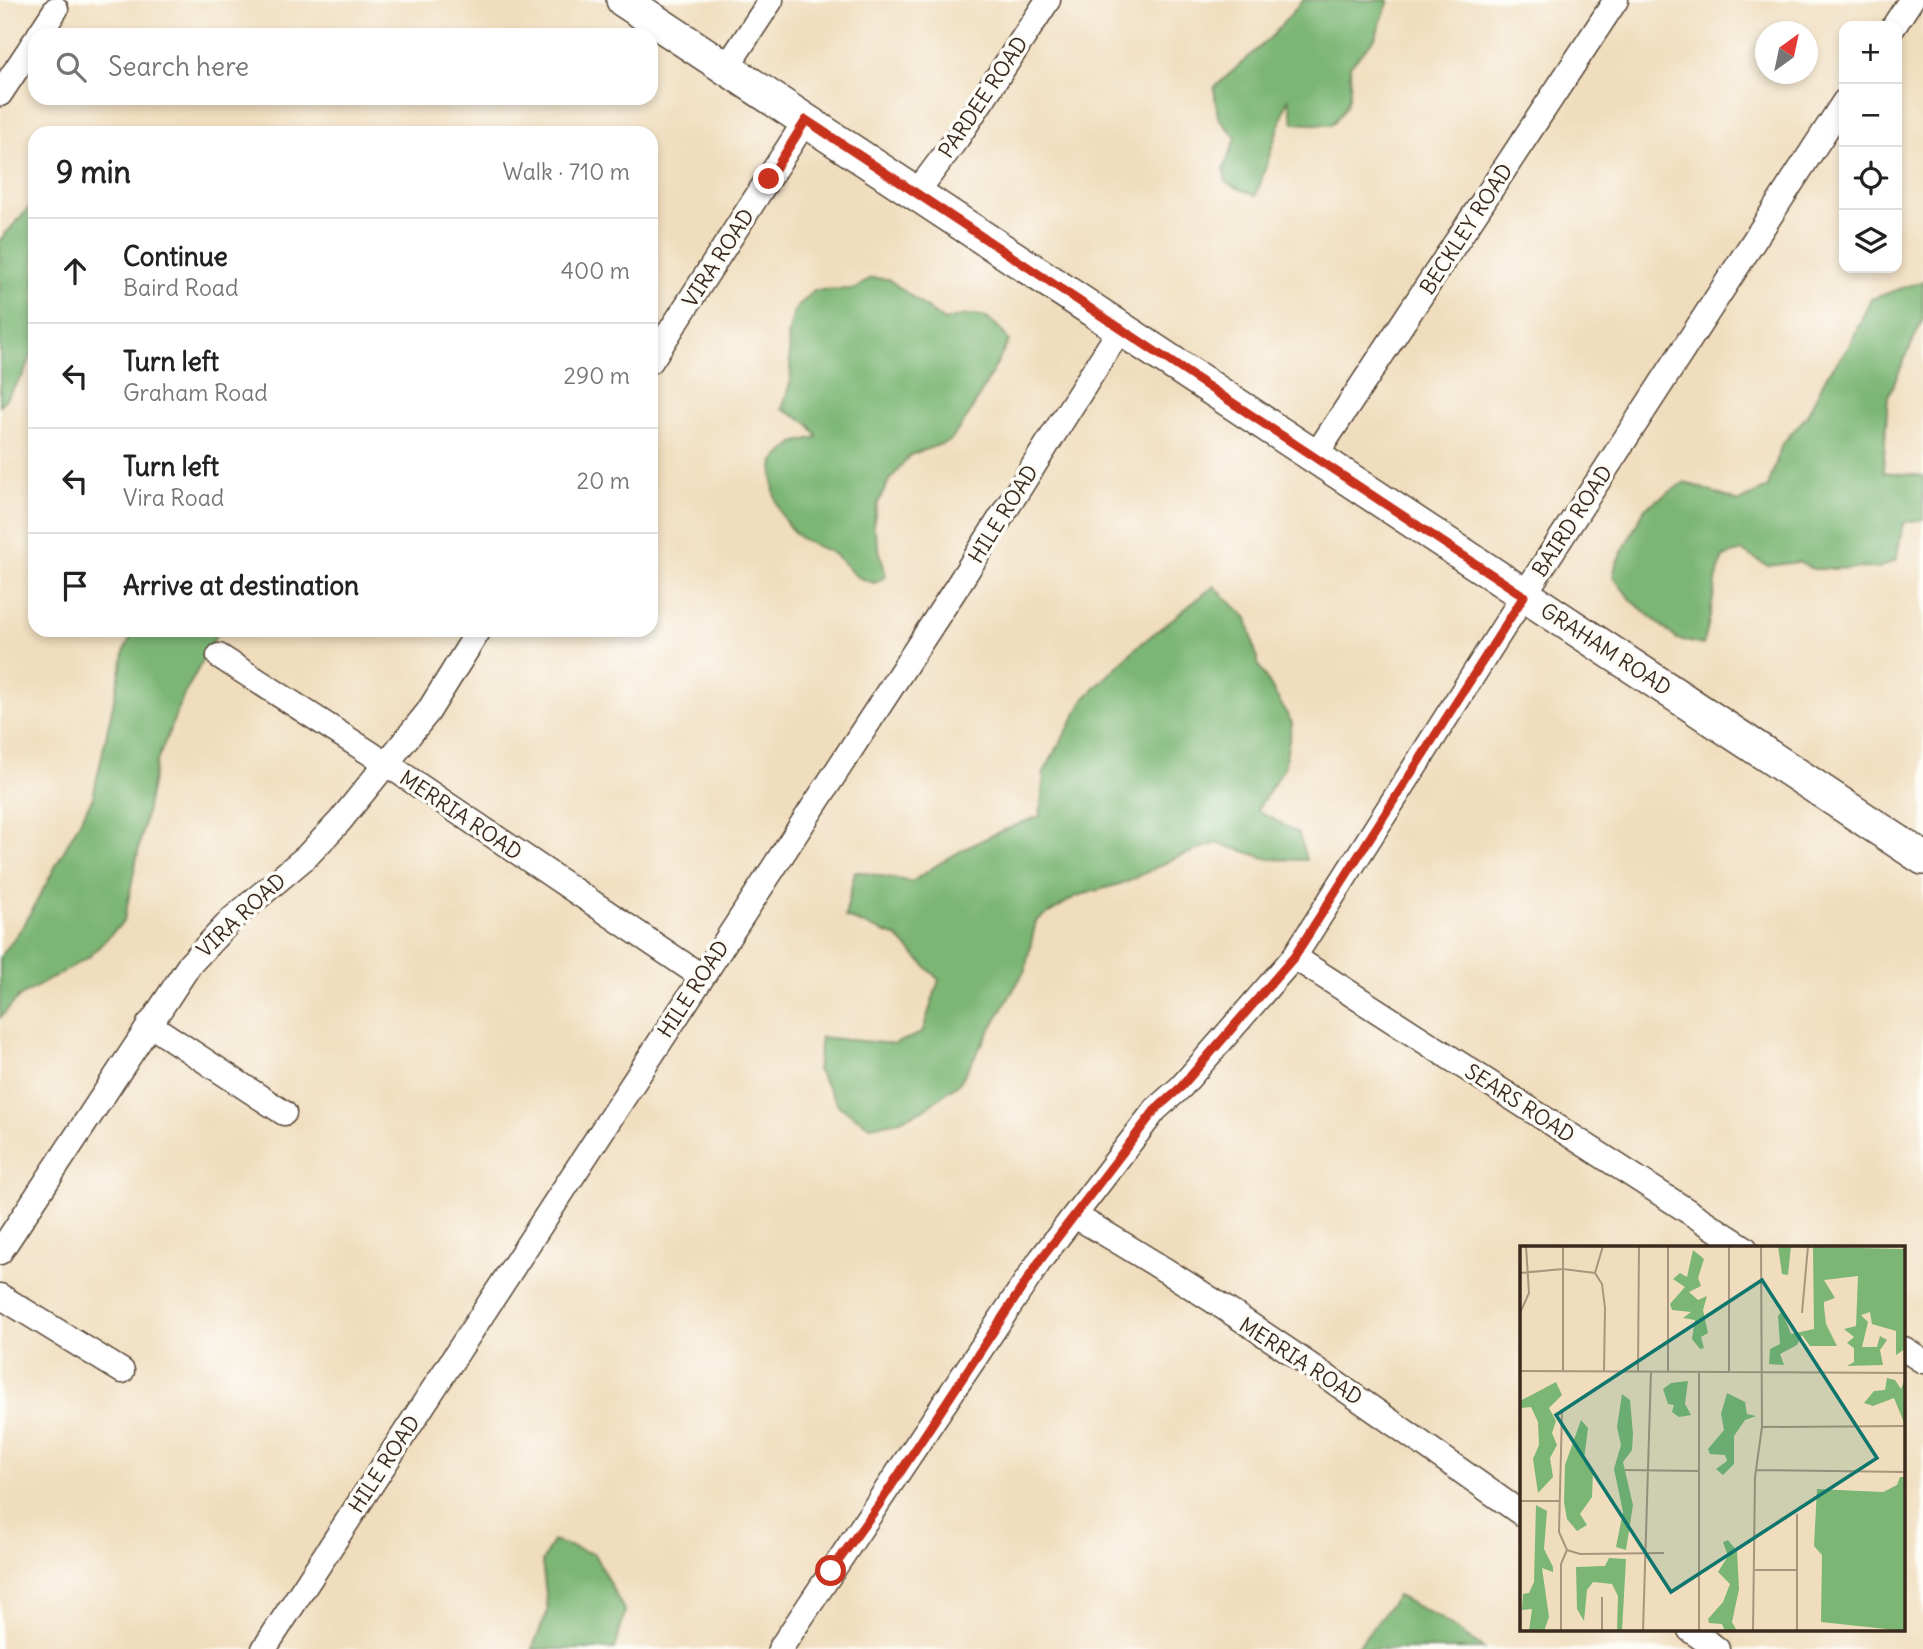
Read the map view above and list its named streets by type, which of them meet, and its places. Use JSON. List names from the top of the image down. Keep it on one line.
{"streets":{"main road":["GRAHAM ROAD"],"street":["PARDEE ROAD","BECKLEY ROAD","VIRA ROAD","HILE ROAD","BAIRD ROAD","MERRIA ROAD","SEARS ROAD"]},"crossings":[["PARDEE ROAD","GRAHAM ROAD"],["BECKLEY ROAD","GRAHAM ROAD"],["VIRA ROAD","GRAHAM ROAD"],["VIRA ROAD","MERRIA ROAD"],["HILE ROAD","GRAHAM ROAD"],["HILE ROAD","MERRIA ROAD"],["BAIRD ROAD","GRAHAM ROAD"],["BAIRD ROAD","MERRIA ROAD"],["BAIRD ROAD","SEARS ROAD"]],"north":"top right","page":{"map_buttons":["+","−"],"search":"Search here","heading":["9 min","Walk · 710 m"],"list":[["Continue","Baird Road","400 m"],["Turn left","Graham Road","290 m"],["Turn left","Vira Road","20 m"],"Arrive at destination"]}}
